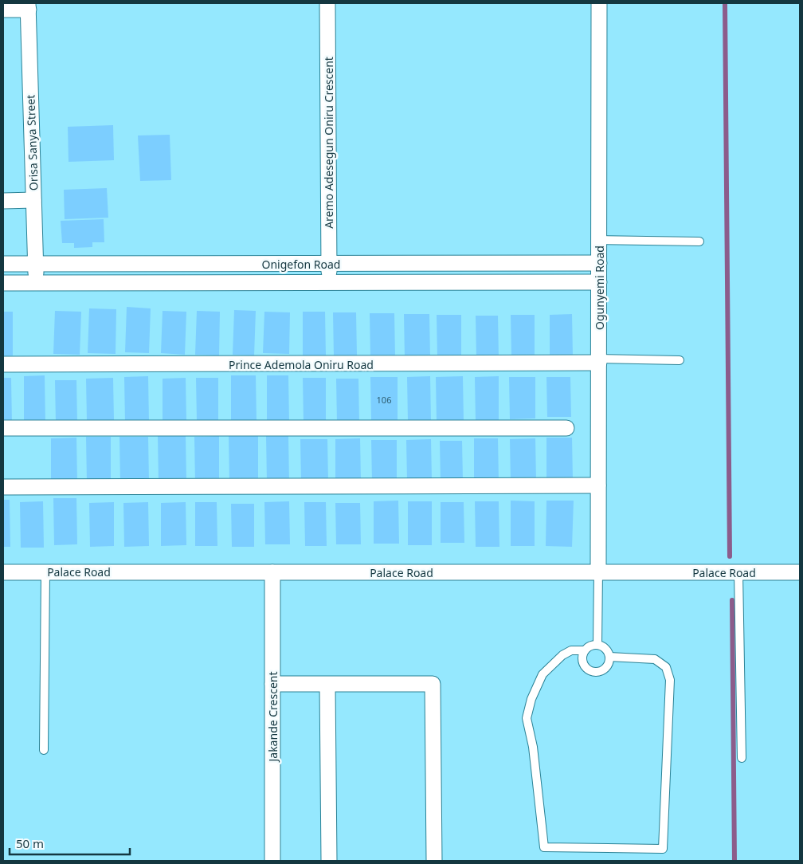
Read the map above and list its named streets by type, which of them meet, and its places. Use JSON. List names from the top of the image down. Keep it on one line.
{"streets":{"street":["Orisa Sanya Street","Aremo Adesegun Oniru Crescent","Onigefon Road","Ogunyemi Road","Prince Ademola Oniru Road","Palace Road","Jakande Crescent"]},"crossings":[["Orisa Sanya Street","Onigefon Road"],["Aremo Adesegun Oniru Crescent","Onigefon Road"],["Onigefon Road","Ogunyemi Road"],["Ogunyemi Road","Prince Ademola Oniru Road"],["Ogunyemi Road","Palace Road"],["Palace Road","Jakande Crescent"]],"house_numbers":["106"],"scale_bar":"50 m"}
